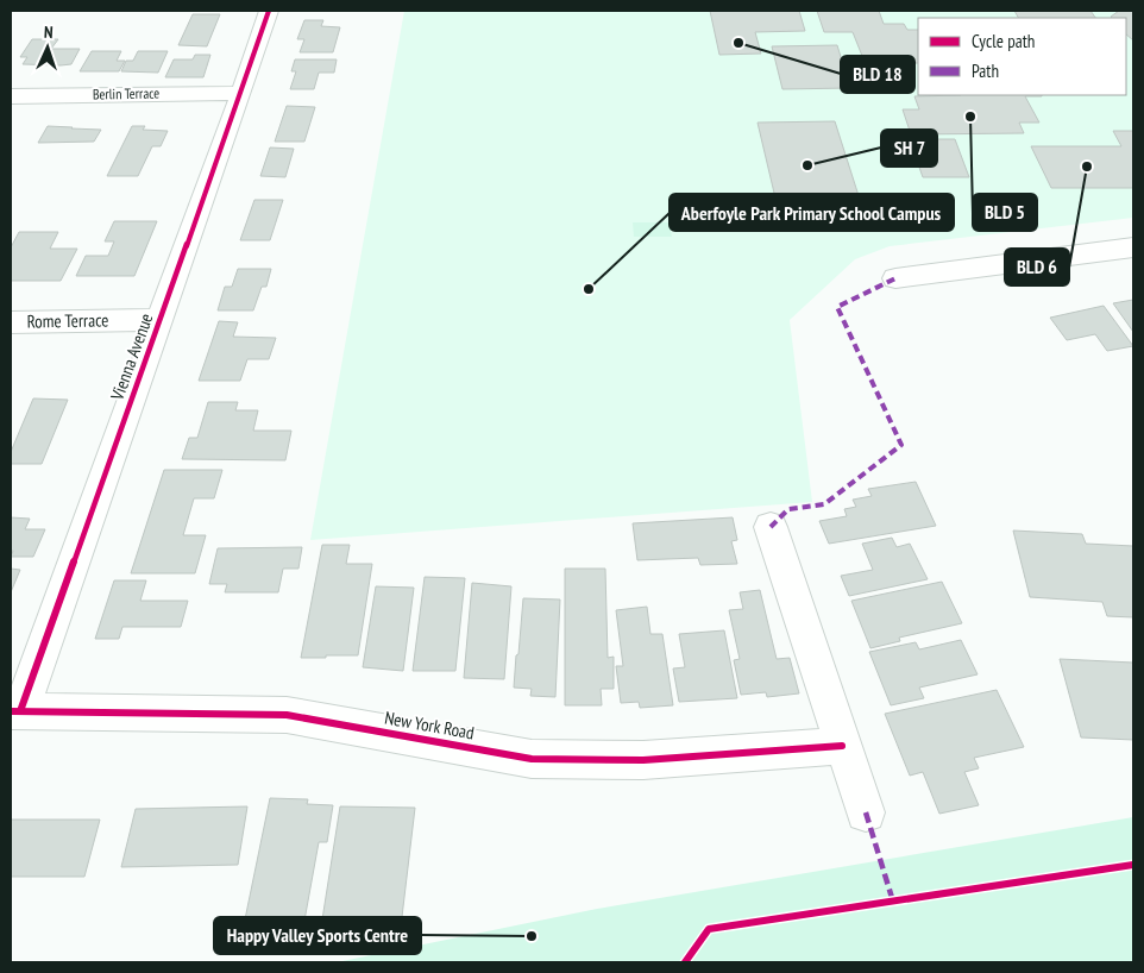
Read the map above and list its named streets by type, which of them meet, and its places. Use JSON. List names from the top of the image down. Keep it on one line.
{"streets":{"street":["Berlin Terrace","Rome Terrace","Vienna Avenue","New York Road"]},"crossings":[["Berlin Terrace","Vienna Avenue"],["Rome Terrace","Vienna Avenue"],["Vienna Avenue","New York Road"]],"places":["BLD 18","BLD 5","SH 7","BLD 6","Aberfoyle Park Primary School Campus","Happy Valley Sports Centre"],"legend":["Cycle path","Path"],"north":"top"}
